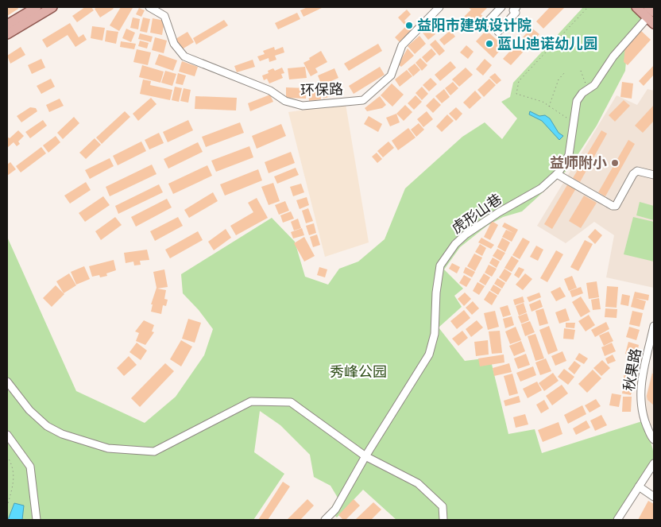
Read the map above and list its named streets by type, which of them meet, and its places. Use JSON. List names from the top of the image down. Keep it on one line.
{"streets":{"street":["环保路","虎形山巷","秋果路"]},"parks":["秀峰公园"],"places":["益阳市建筑设计院","蓝山迪诺幼儿园","益师附小"]}
